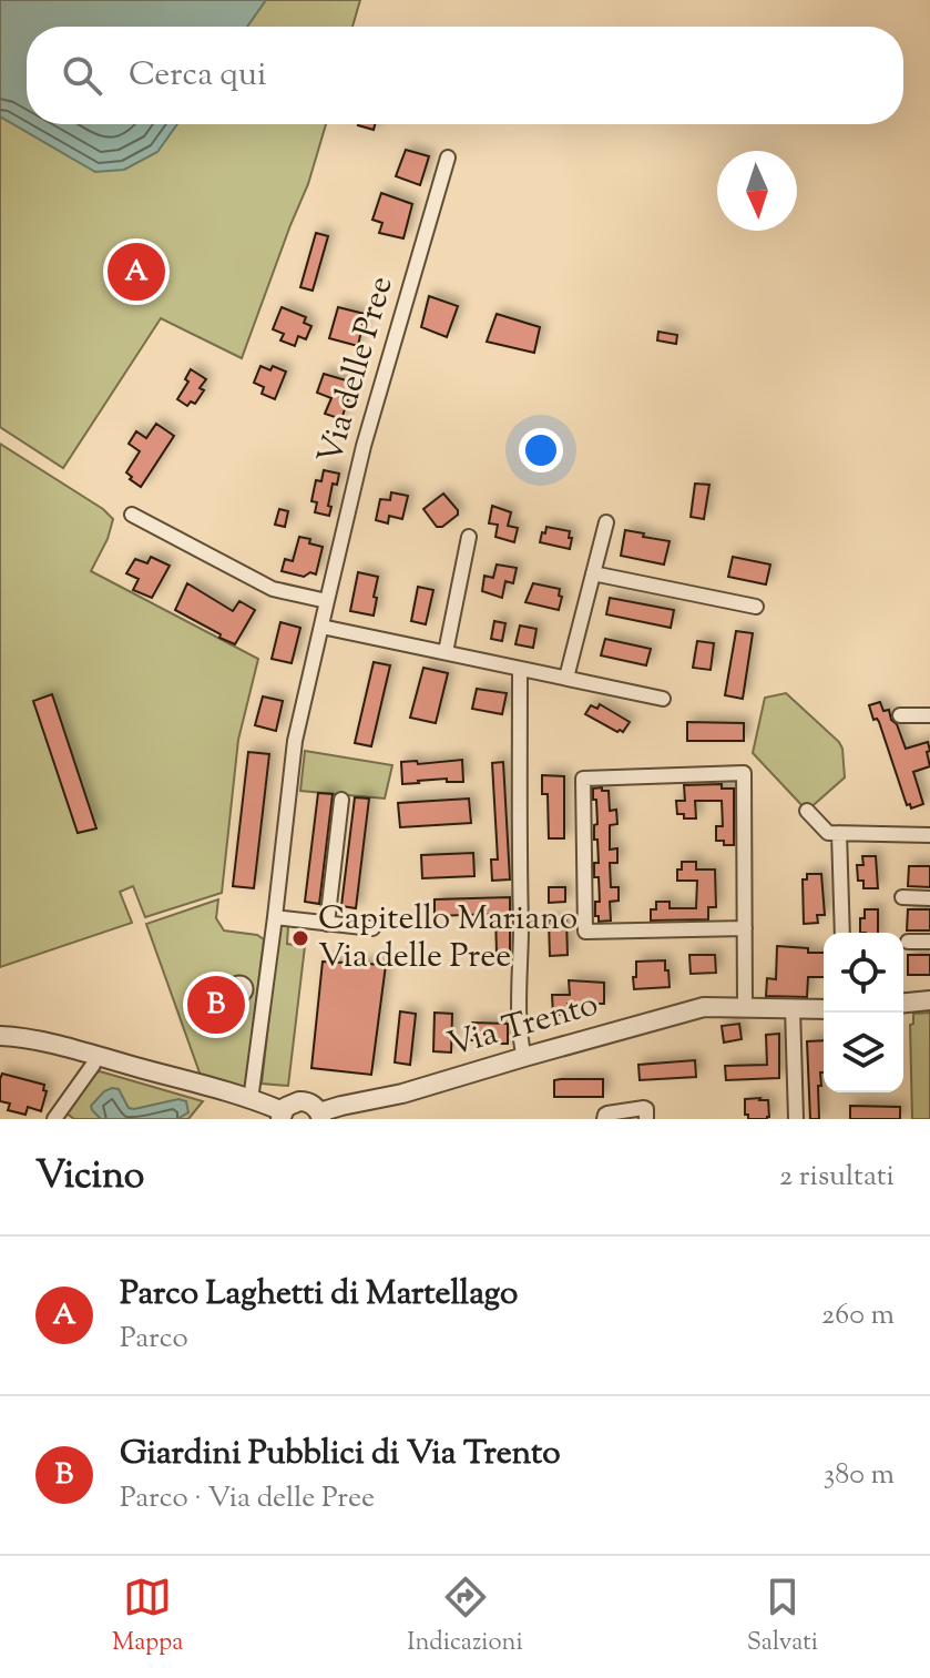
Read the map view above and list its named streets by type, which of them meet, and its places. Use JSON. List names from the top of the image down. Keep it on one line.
{"streets":{"street":["Via delle Pree","Via Trento"]},"places":["Capitello Mariano Via delle Pree"],"north":"bottom","page":{"search":"Cerca qui","pins":["A","B"],"heading":["Vicino","2 risultati"],"list":[{"mark":"A","name":"Parco Laghetti di Martellago","note":"Parco","value":"260 m"},{"mark":"B","name":"Giardini Pubblici di Via Trento","note":"Parco · Via delle Pree","value":"380 m"}],"nav":["Mappa","Indicazioni","Salvati"]}}
